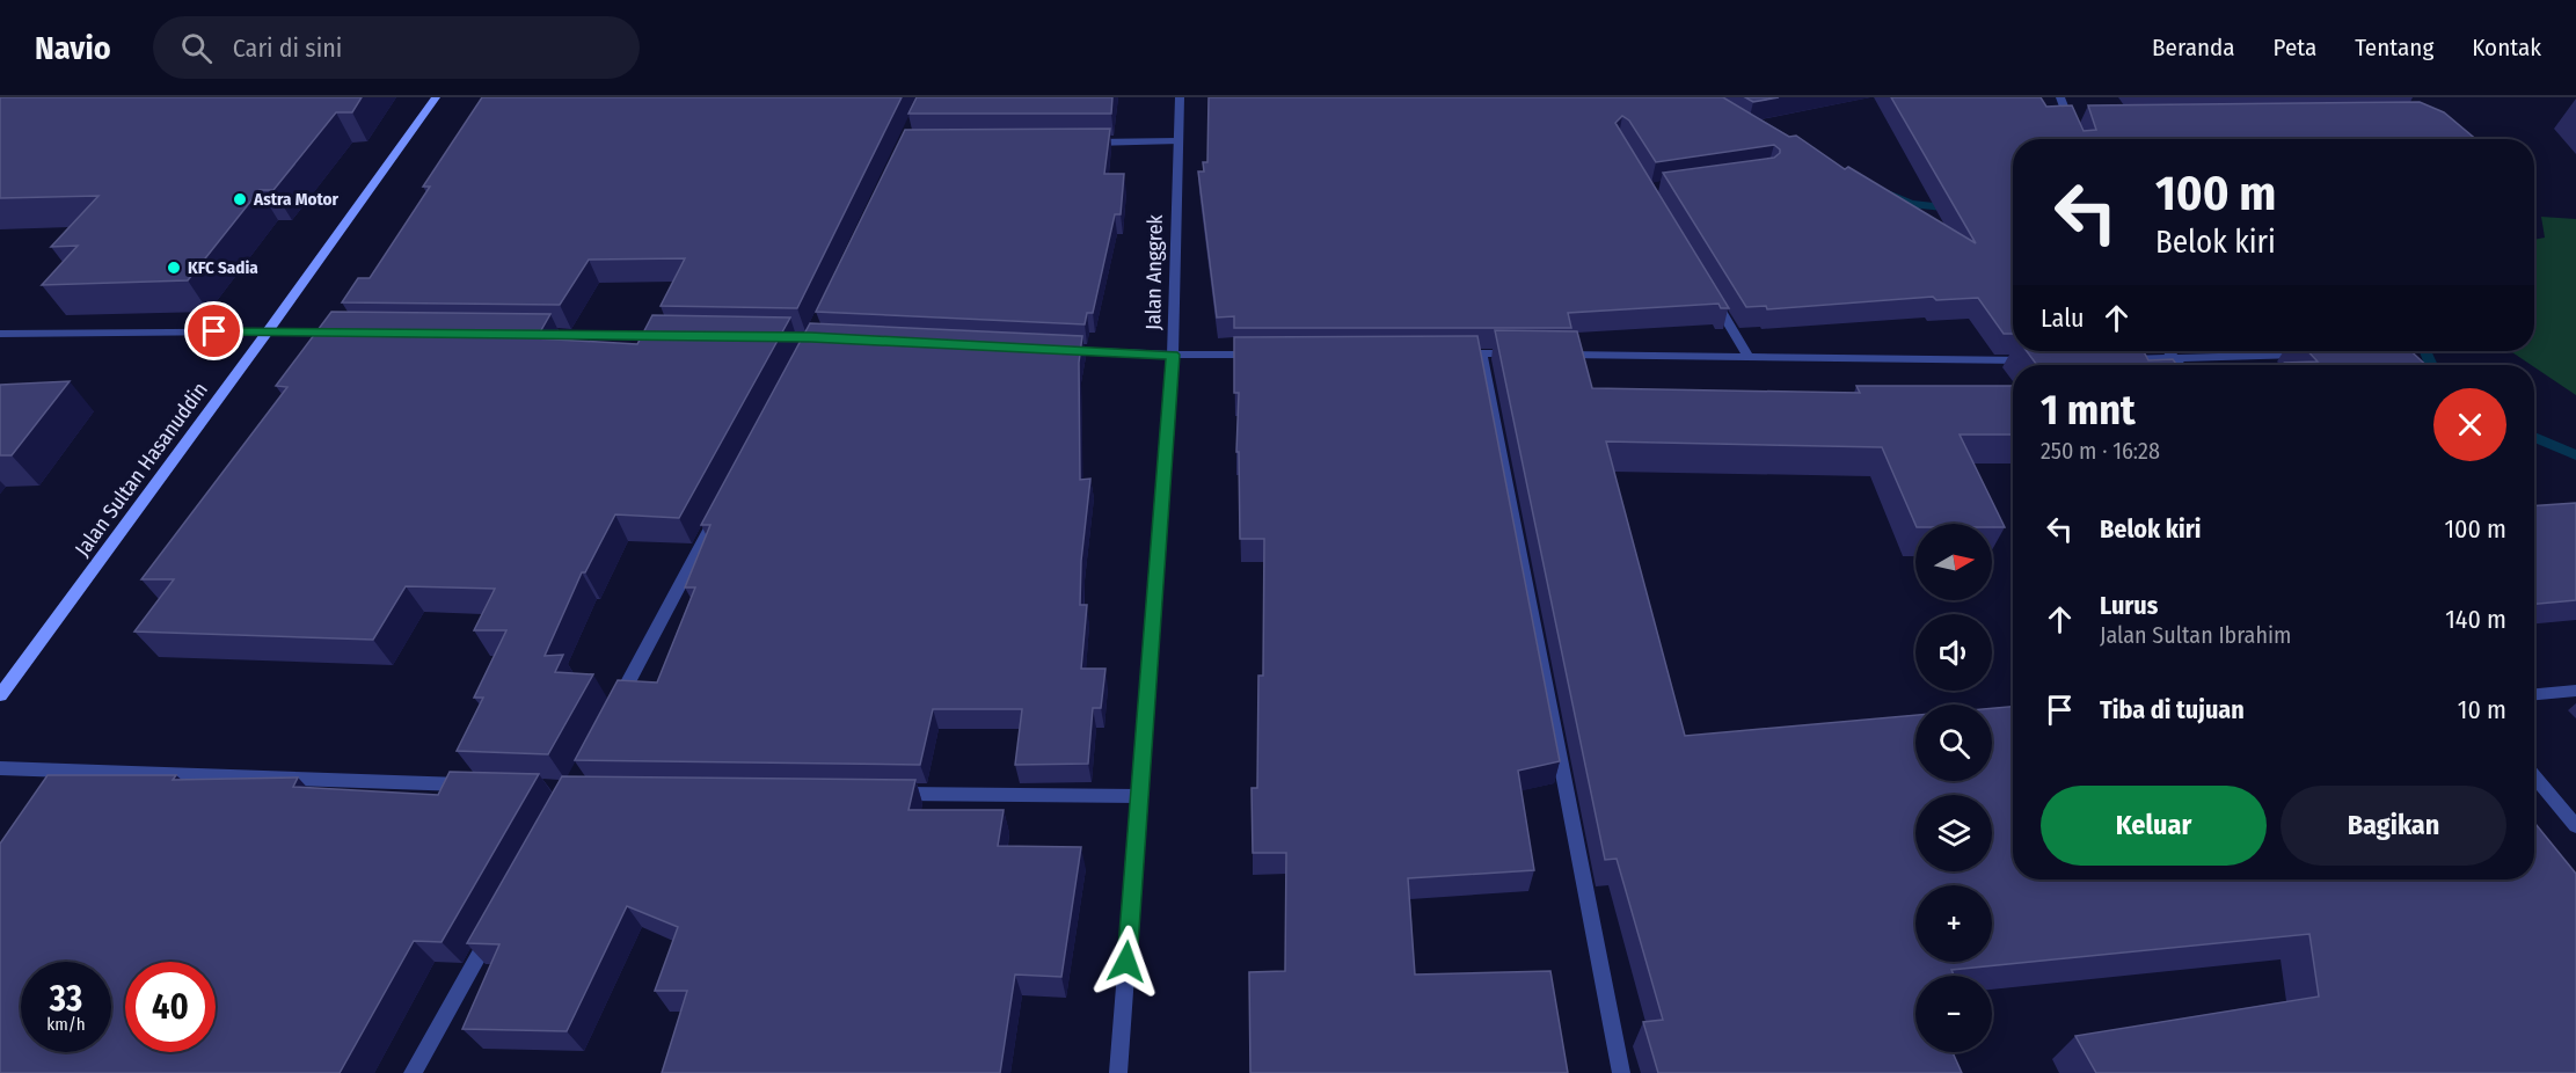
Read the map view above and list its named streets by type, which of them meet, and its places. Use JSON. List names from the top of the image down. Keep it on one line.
{"streets":{"main road":["Jalan Sultan Hasanuddin"],"street":["Jalan Anggrek"]},"places":["Astra Motor","KFC Sadia"],"north":"right","page":{"header":"Navio","search":"Cari di sini","nav":["Beranda","Peta","Tentang","Kontak"],"turn":["100 m","Belok kiri"],"then":"Lalu","heading":["1 mnt","250 m · 16:28"],"list":[{"name":"Belok kiri","value":"100 m"},{"name":"Lurus","note":"Jalan Sultan Ibrahim","value":"140 m"},{"name":"Tiba di tujuan","value":"10 m"}],"map_buttons":["+","−"],"buttons":["Keluar","Bagikan"],"speed":"33 km/h","limit":"40"}}
